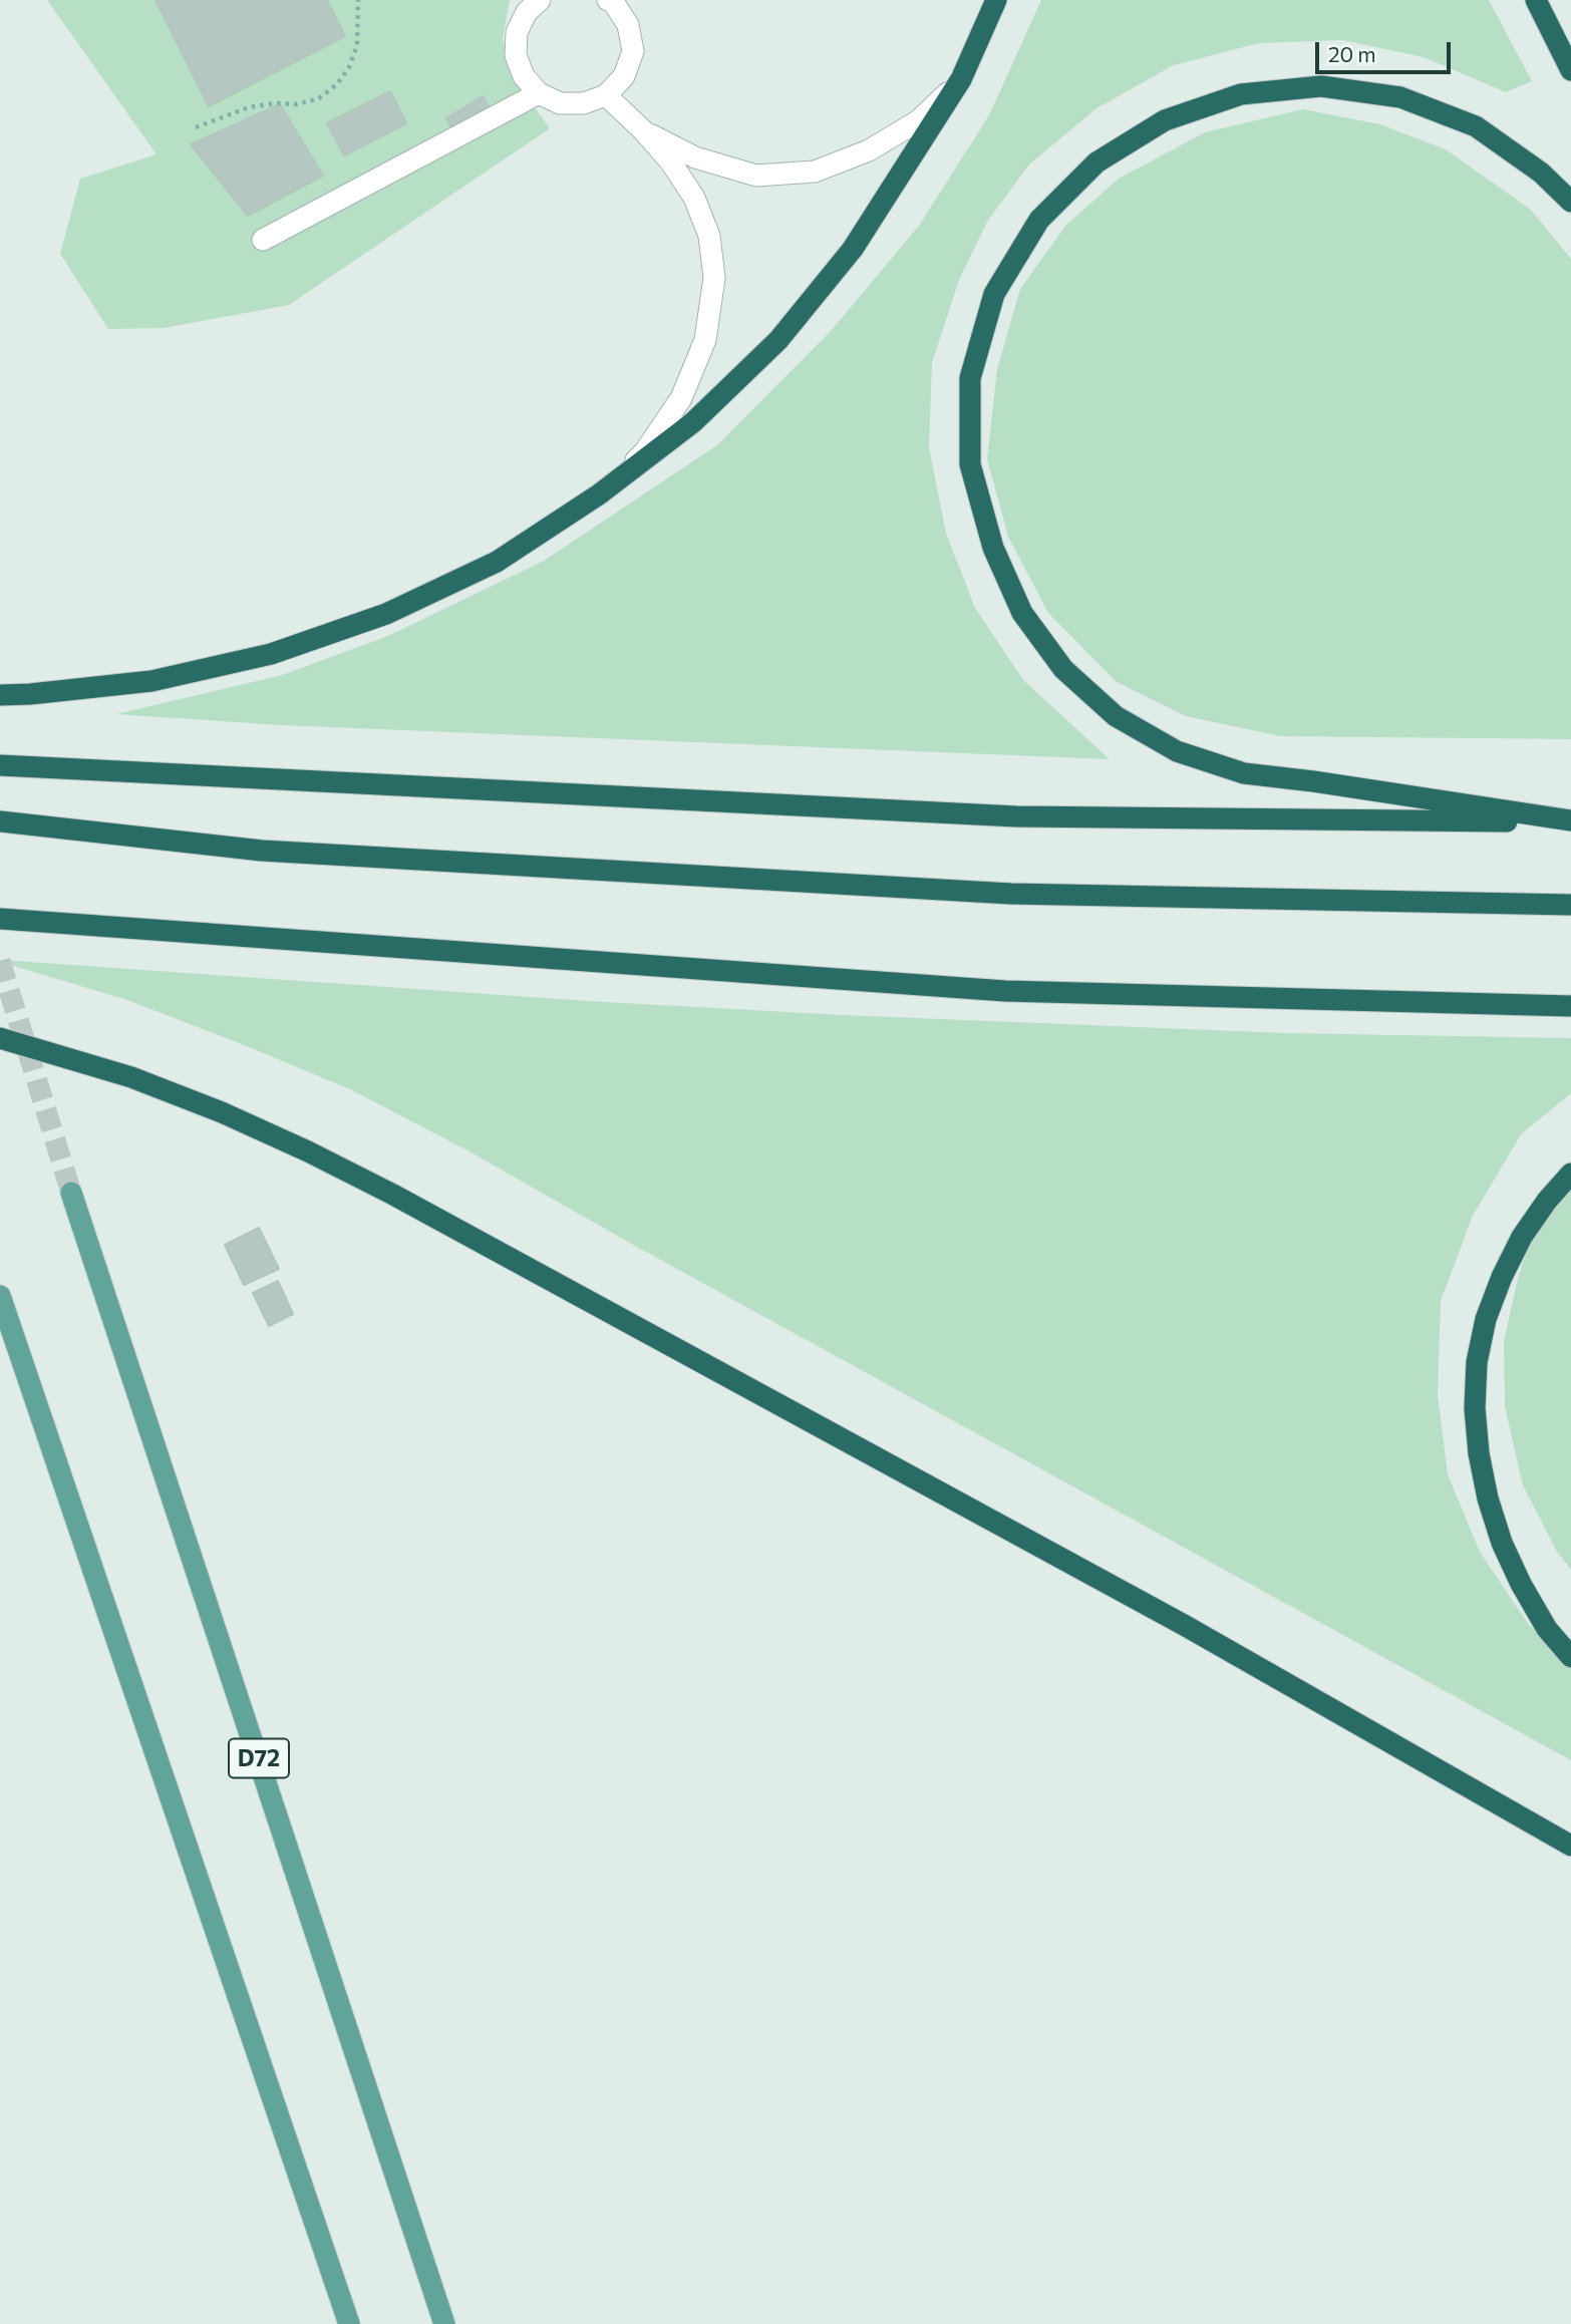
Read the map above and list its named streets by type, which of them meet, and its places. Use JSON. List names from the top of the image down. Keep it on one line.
{"streets":{"main road":["D72"]},"scale_bar":"20 m"}
